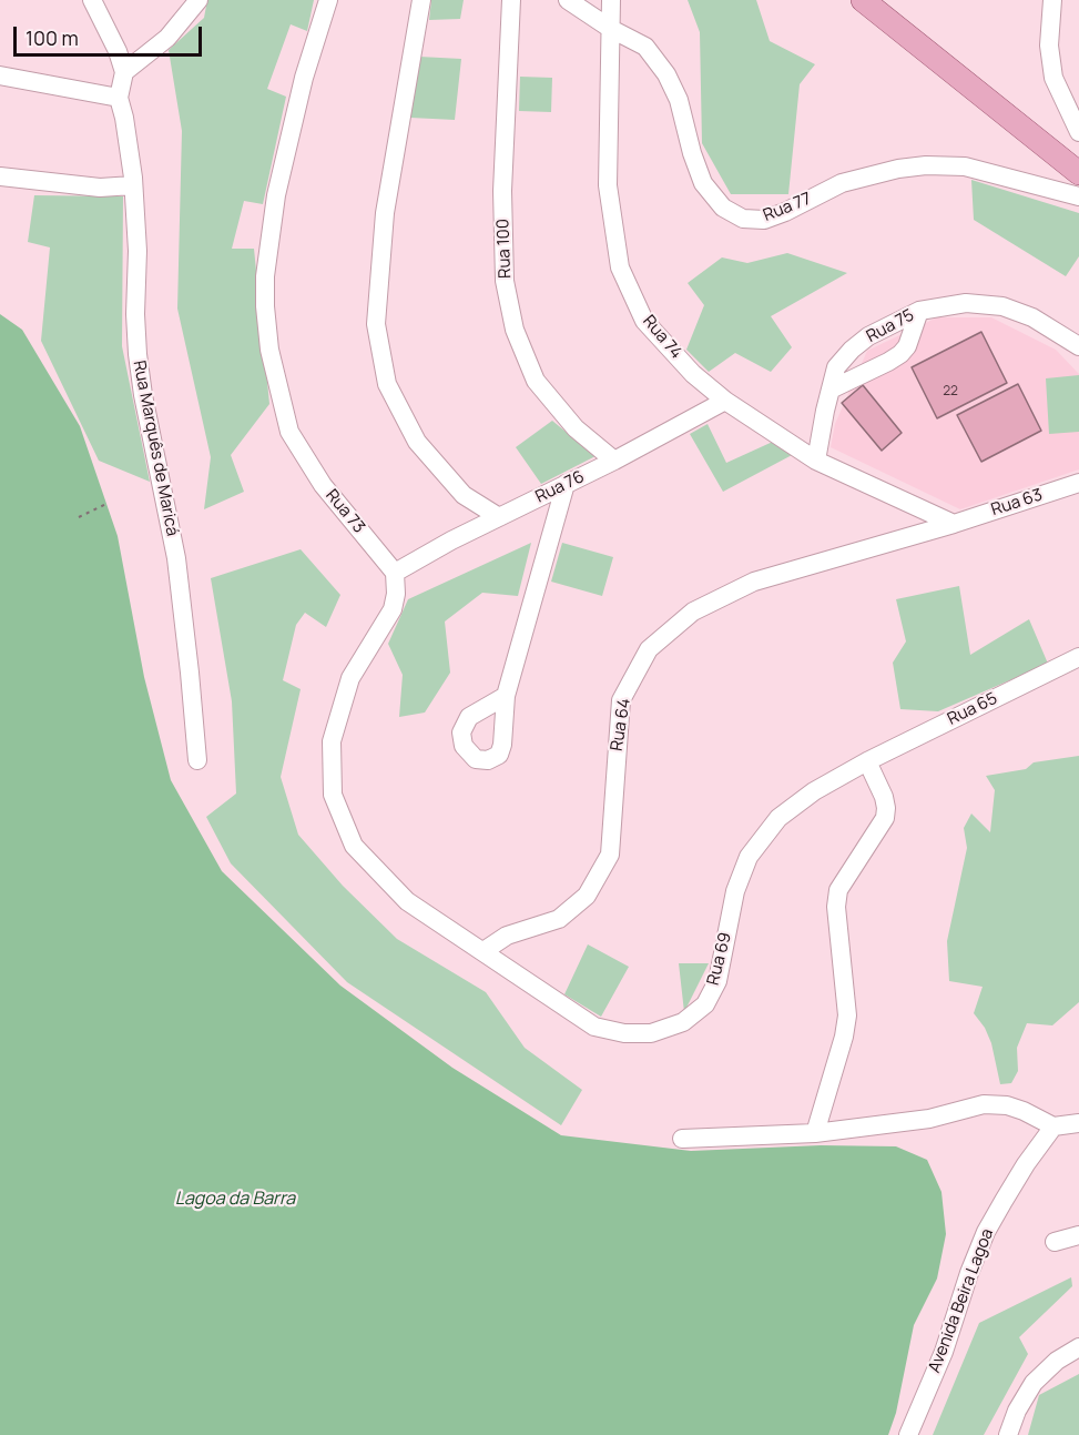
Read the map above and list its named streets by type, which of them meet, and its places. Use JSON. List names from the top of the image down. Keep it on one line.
{"streets":{"street":["Rua 77","Rua 100","Rua 75","Rua 74","Rua Marquês de Maricá","Rua 76","Rua 63","Rua 73","Rua 65","Rua 64","Rua 69","Avenida Beira Lagoa"]},"crossings":[["Rua 77","Rua 74"],["Rua 100","Rua 76"],["Rua 75","Rua 74"],["Rua 74","Rua 76"],["Rua 74","Rua 63"],["Rua 74","Rua 64"],["Rua 76","Rua 73"],["Rua 63","Rua 64"],["Rua 65","Rua 69"],["Rua 64","Rua 69"]],"water":["Lagoa da Barra"],"house_numbers":["22"],"scale_bar":"100 m"}
